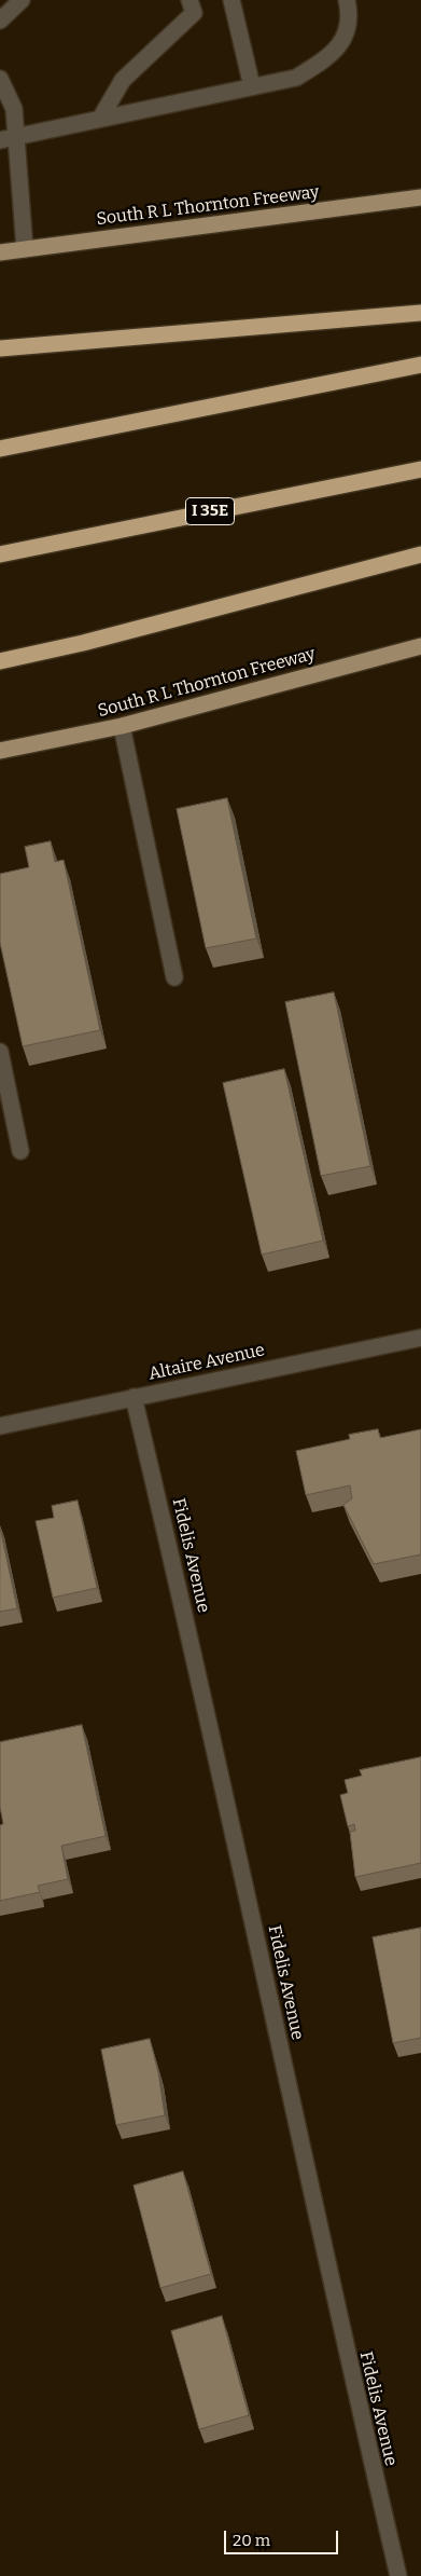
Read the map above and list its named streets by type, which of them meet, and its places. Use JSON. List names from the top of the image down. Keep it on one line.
{"streets":{"highway":["I 35E"],"main road":["South R L Thornton Freeway"],"street":["Altaire Avenue","Fidelis Avenue"]},"crossings":[["Altaire Avenue","Fidelis Avenue"]],"scale_bar":"20 m"}
